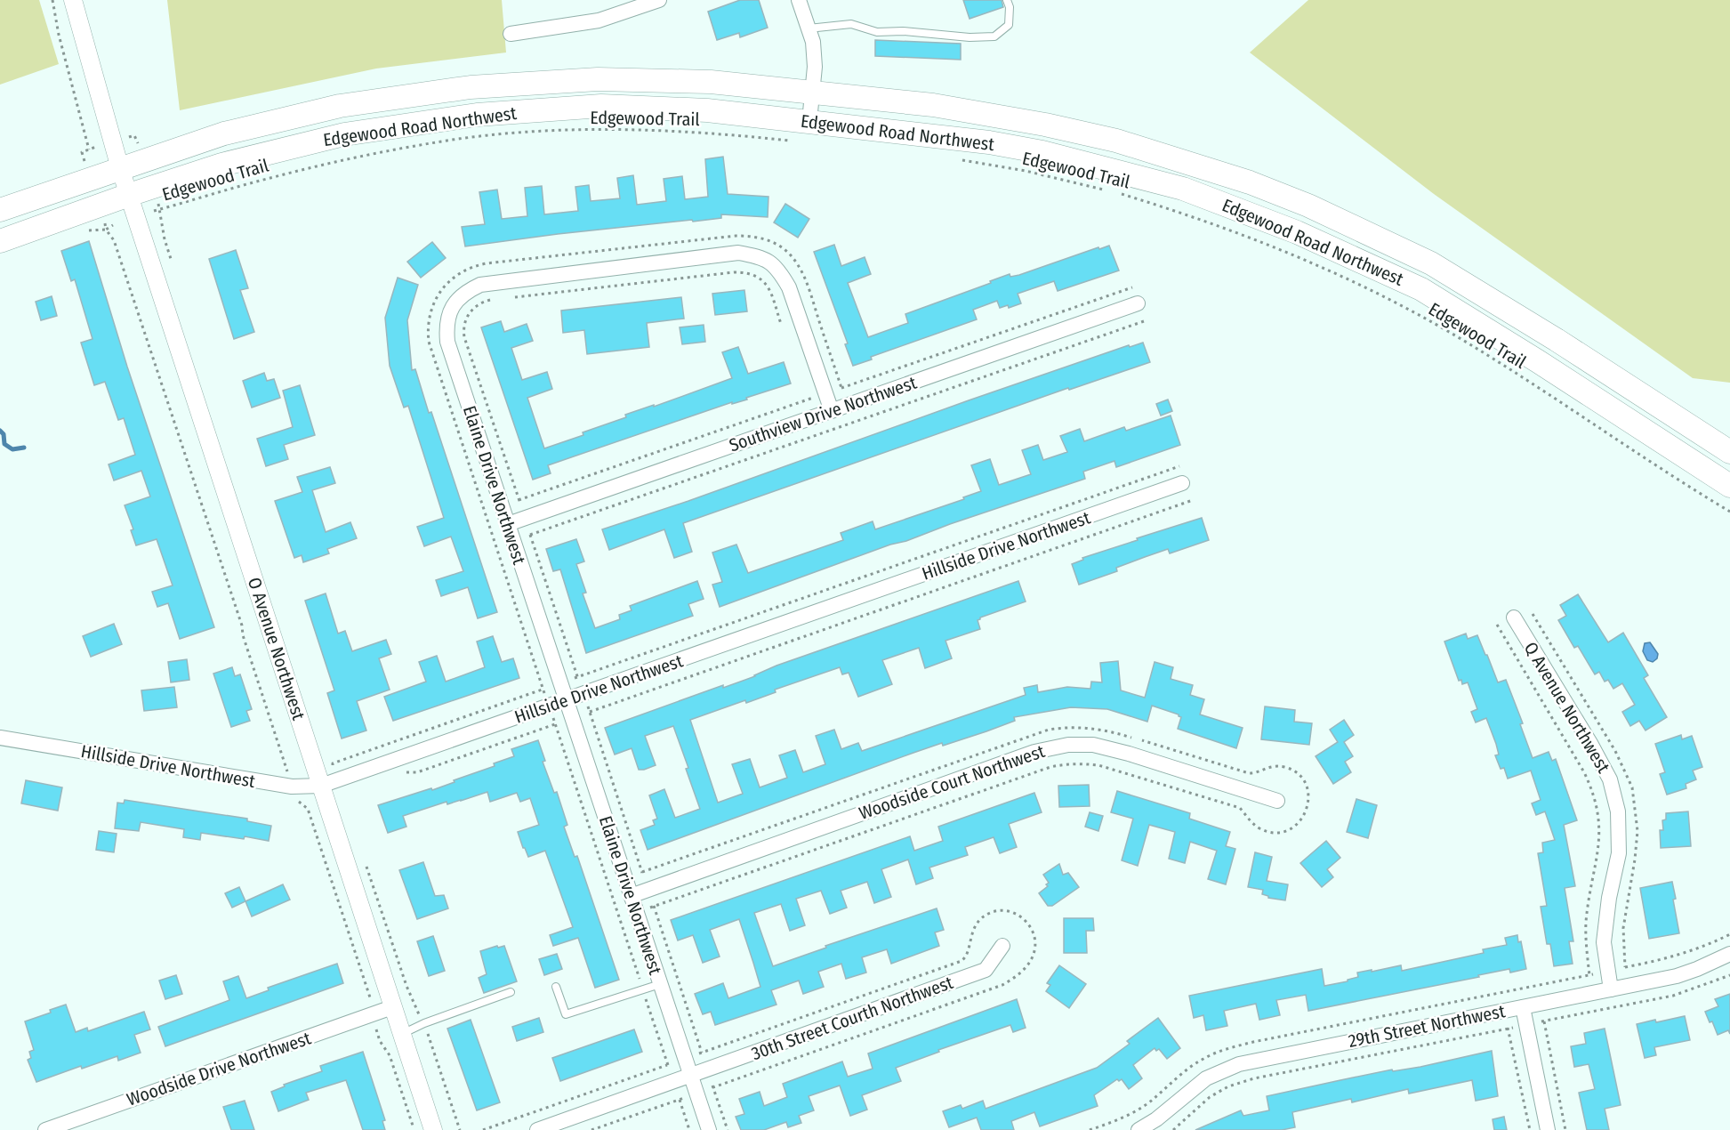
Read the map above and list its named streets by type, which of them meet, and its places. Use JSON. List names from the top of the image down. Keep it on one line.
{"streets":{"main road":["Edgewood Road Northwest"],"street":["Southview Drive Northwest","Elaine Drive Northwest","Hillside Drive Northwest","O Avenue Northwest","Q Avenue Northwest","Woodside Court Northwest","30th Street Courth Northwest","29th Street Northwest","Woodside Drive Northwest"],"path":["Edgewood Trail"]},"crossings":[["Edgewood Road Northwest","O Avenue Northwest"],["Southview Drive Northwest","Elaine Drive Northwest"],["Elaine Drive Northwest","Hillside Drive Northwest"],["Elaine Drive Northwest","Woodside Court Northwest"],["Elaine Drive Northwest","30th Street Courth Northwest"],["Hillside Drive Northwest","O Avenue Northwest"],["O Avenue Northwest","Woodside Drive Northwest"],["Q Avenue Northwest","29th Street Northwest"]]}
